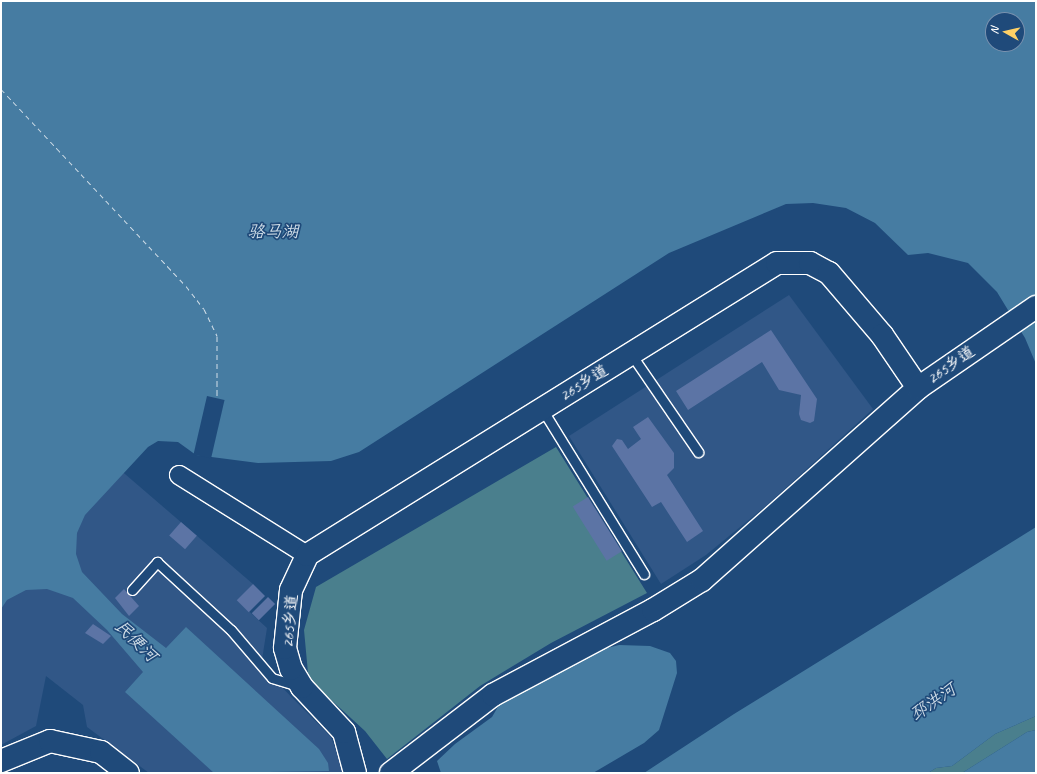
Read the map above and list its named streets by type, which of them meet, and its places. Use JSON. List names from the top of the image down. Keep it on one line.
{"streets":{"street":["265乡道"]},"water":["骆马湖","民便河","邳洪河"],"north":"left"}
